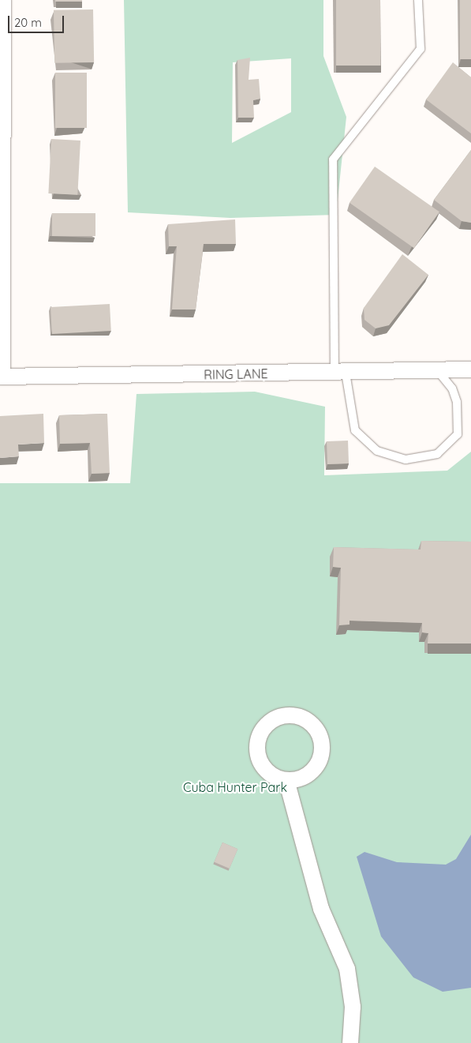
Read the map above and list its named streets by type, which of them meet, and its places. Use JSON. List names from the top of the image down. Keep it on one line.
{"streets":{"street":["RING LANE"]},"parks":["Cuba Hunter Park"],"scale_bar":"20 m"}
